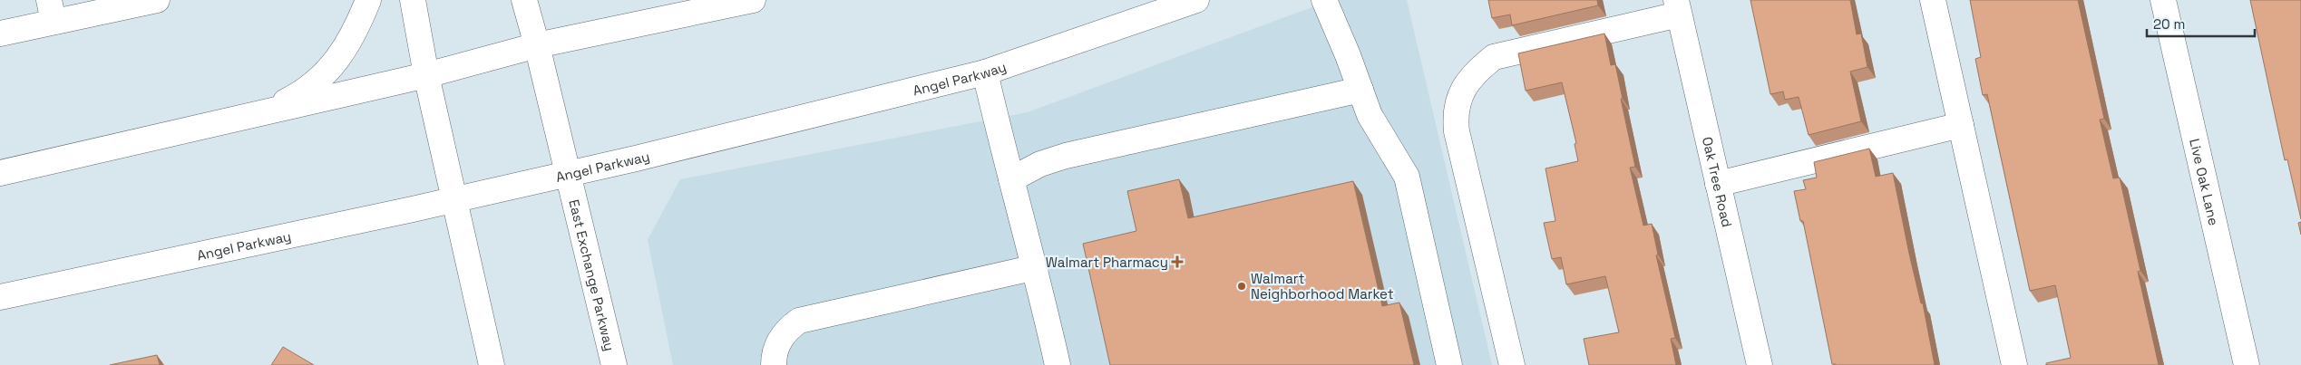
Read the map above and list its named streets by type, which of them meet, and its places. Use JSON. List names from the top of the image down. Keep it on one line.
{"streets":{"main road":["Angel Parkway","Oak Tree Road","Live Oak Lane","East Exchange Parkway"]},"crossings":[["Angel Parkway","East Exchange Parkway"]],"places":{"health":["Walmart Pharmacy"],"other":["Walmart Neighborhood Market"]},"scale_bar":"20 m"}
